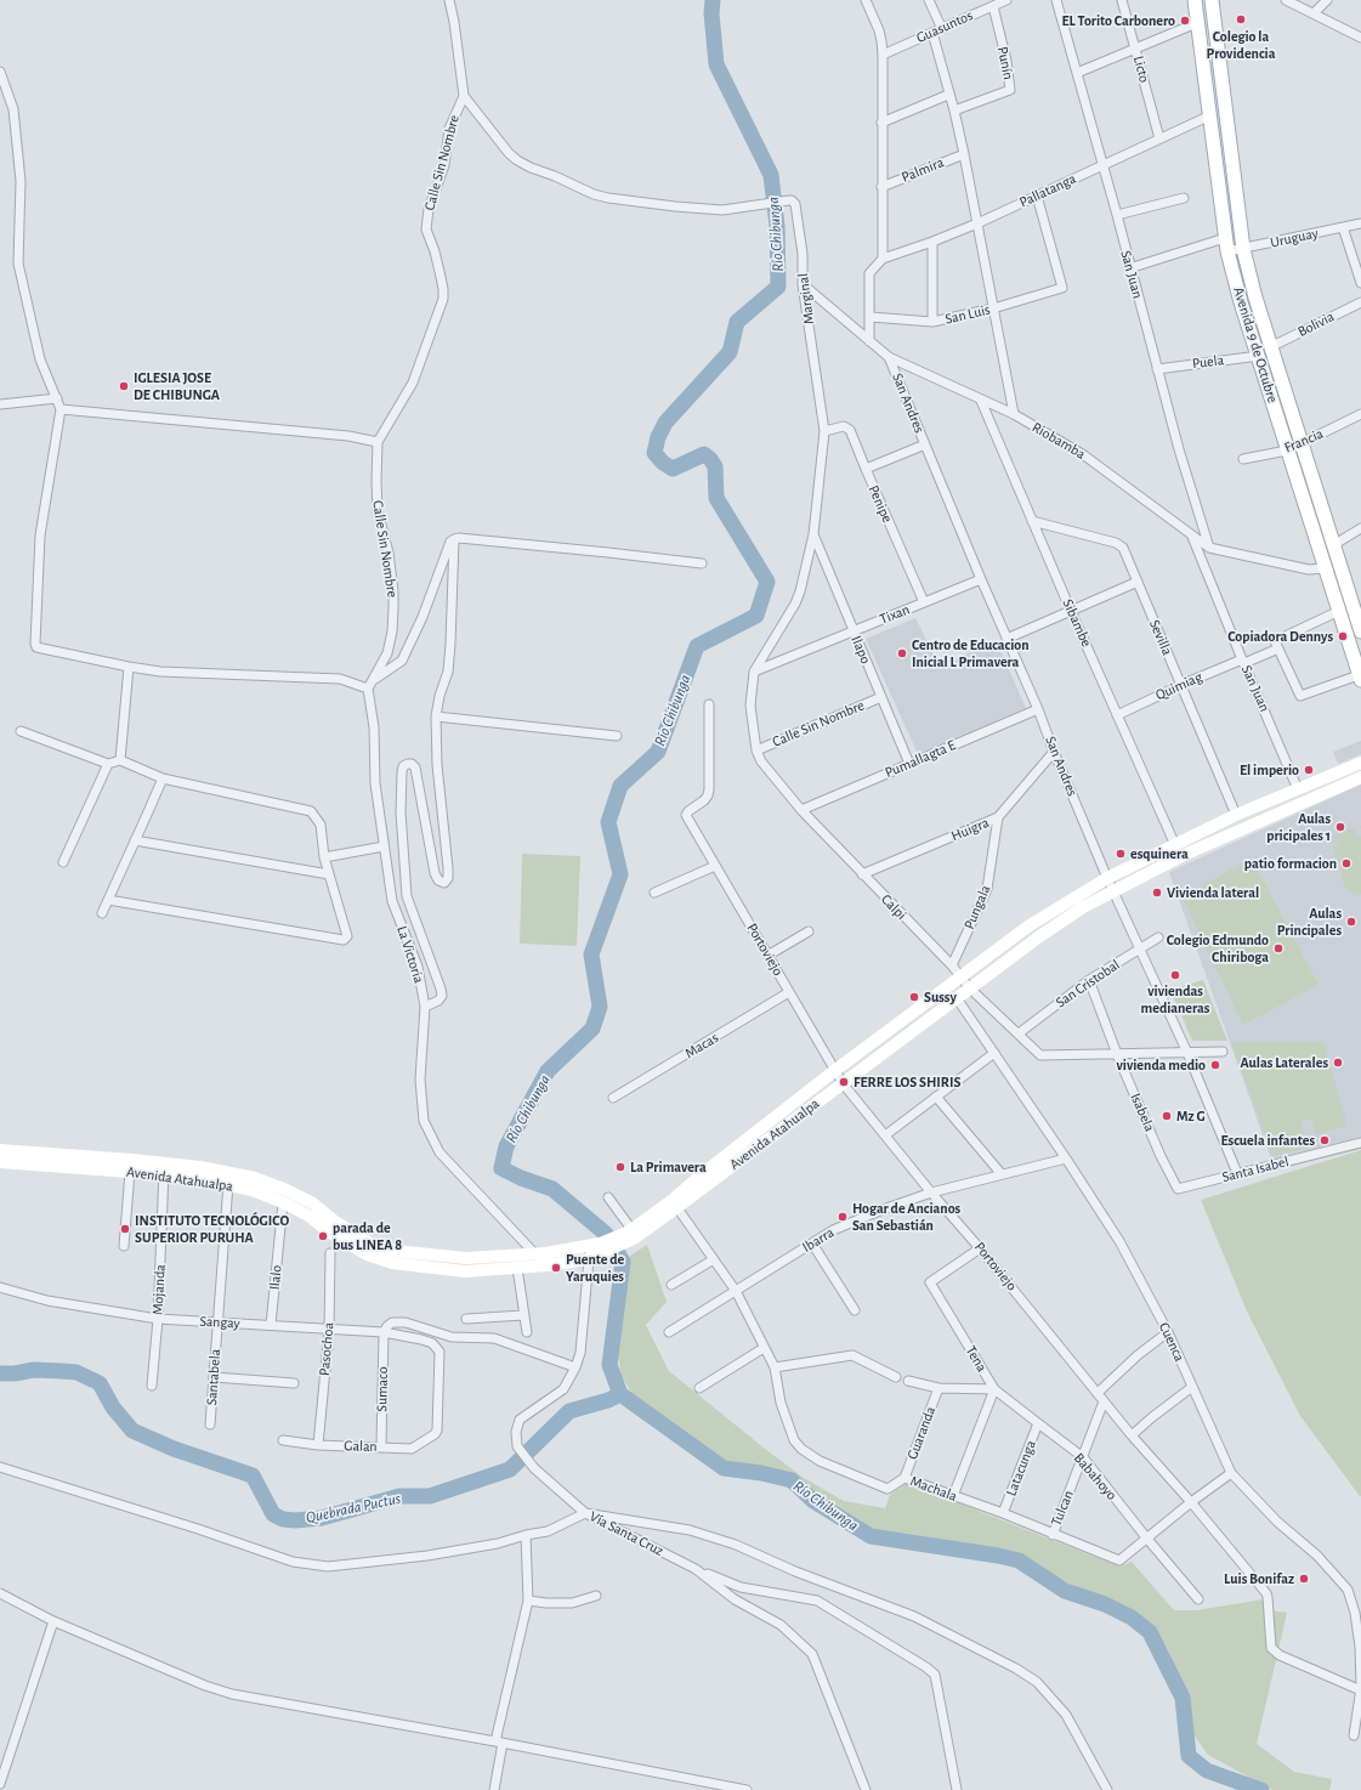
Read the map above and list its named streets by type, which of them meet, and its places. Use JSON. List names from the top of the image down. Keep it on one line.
{"streets":{"main road":["Avenida 9 de Octubre","Avenida Atahualpa"],"street":["Guasuntos","Punín","Licto","Calle Sin Nombre","Palmira","Pallatanga","Uruguay","San Juan","Marginal","San Luis","Bolivia","Puela","San Andres","Riobamba","Francia","Penipe","Tixan","Sibambe","Sevilla","Ilapo","Quimiag","Pumallagta E","Huigra","Calpi","Pungala","Portoviejo","La Victoria","San Cristobal","Macas","Isabela","Santa Isabel","Ibarra","Ilalo","Mojanda","Sangay","Cuenca","Pasochoa","Tena","Santabela","Sumaco","Guaranda","Galan","Latacunga","Babahoyo","Machala","Tulcan","Vía Santa Cruz"]},"crossings":[["Guasuntos","Punín"],["Licto","Pallatanga"],["Calle Sin Nombre","Marginal"],["Calle Sin Nombre","Ilapo"],["Calle Sin Nombre","Calpi"],["Calle Sin Nombre","La Victoria"],["Pallatanga","San Juan"],["Pallatanga","San Luis"],["Pallatanga","Avenida 9 de Octubre"],["Uruguay","Avenida 9 de Octubre"],["San Juan","Puela"],["San Juan","Riobamba"],["San Juan","Quimiag"],["San Juan","Avenida Atahualpa"],["Marginal","Riobamba"],["Marginal","Penipe"],["Marginal","Tixan"],["Marginal","Ilapo"],["Marginal","Calpi"],["Bolivia","Avenida 9 de Octubre"],["Avenida 9 de Octubre","Puela"],["Avenida 9 de Octubre","Riobamba"],["Avenida 9 de Octubre","Francia"],["Avenida 9 de Octubre","Quimiag"],["San Andres","Riobamba"],["San Andres","Tixan"],["San Andres","Pumallagta E"],["San Andres","Huigra"],["San Andres","San Cristobal"],["San Andres","Avenida Atahualpa"],["San Andres","Santa Isabel"],["Riobamba","Sibambe"],["Penipe","Tixan"],["Tixan","Ilapo"],["Sibambe","Sevilla"],["Sibambe","Quimiag"],["Sibambe","Avenida Atahualpa"],["Sevilla","Quimiag"],["Sevilla","Avenida Atahualpa"],["Ilapo","Pumallagta E"],["Pumallagta E","Calpi"],["Huigra","Calpi"],["Huigra","Pungala"],["Calpi","Pungala"],["Calpi","San Cristobal"],["Calpi","Isabela"],["Calpi","Avenida Atahualpa"],["Portoviejo","Macas"],["Portoviejo","Avenida Atahualpa"],["Portoviejo","Ibarra"],["Portoviejo","Tena"],["Portoviejo","Machala"],["Portoviejo","Tulcan"],["La Victoria","Avenida Atahualpa"],["San Cristobal","Isabela"],["Isabela","Santa Isabel"],["Avenida Atahualpa","Ilalo"],["Avenida Atahualpa","Mojanda"],["Avenida Atahualpa","Cuenca"],["Avenida Atahualpa","Santabela"],["Avenida Atahualpa","Machala"],["Avenida Atahualpa","Vía Santa Cruz"],["Ibarra","Cuenca"],["Ibarra","Machala"],["Ilalo","Sangay"],["Mojanda","Sangay"],["Sangay","Pasochoa"],["Sangay","Santabela"],["Sangay","Sumaco"],["Sangay","Galan"],["Cuenca","Machala"],["Pasochoa","Galan"],["Tena","Babahoyo"],["Sumaco","Galan"],["Guaranda","Machala"],["Latacunga","Babahoyo"],["Latacunga","Machala"],["Babahoyo","Machala"],["Babahoyo","Tulcan"],["Machala","Tulcan"]],"water":["Río Chibunga","Quebrada Puctus"],"places":["Colegio la Providencia","EL Torito Carbonero","IGLESIA JOSE DE CHIBUNGA","Copiadora Dennys","Centro de Educacion Inicial L Primavera","El imperio","Aulas pricipales 1","esquinera","patio formacion","Vivienda lateral","Aulas Principales","Colegio Edmundo Chiriboga","viviendas medianeras","Sussy","Aulas Laterales","vivienda medio","FERRE LOS SHIRIS","Mz G","Escuela infantes","La Primavera","Hogar de Ancianos San Sebastián","INSTITUTO TECNOLÓGICO SUPERIOR PURUHA","parada de bus LINEA 8","Puente de Yaruquies","Luis Bonifaz"]}
